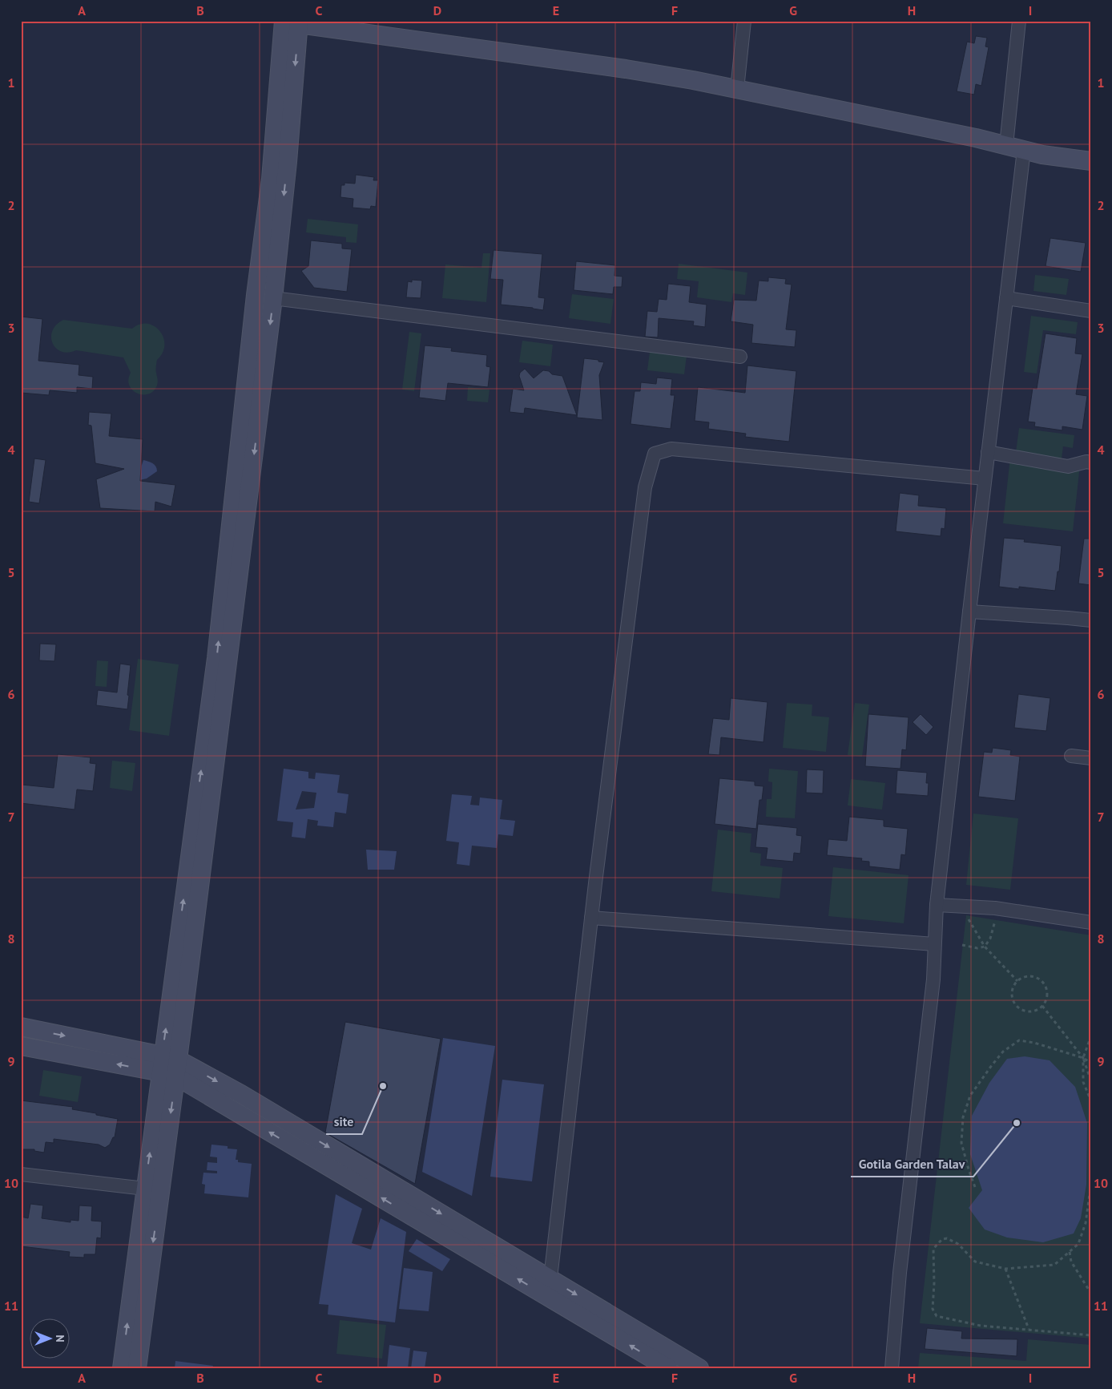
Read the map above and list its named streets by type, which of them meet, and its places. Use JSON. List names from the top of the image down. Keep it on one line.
{"places":["site","Gotila Garden Talav"],"north":"right","grid":{"columns":["A","B","C","D","E","F","G","H","I"],"rows":["1","2","3","4","5","6","7","8","9","10","11"]}}
